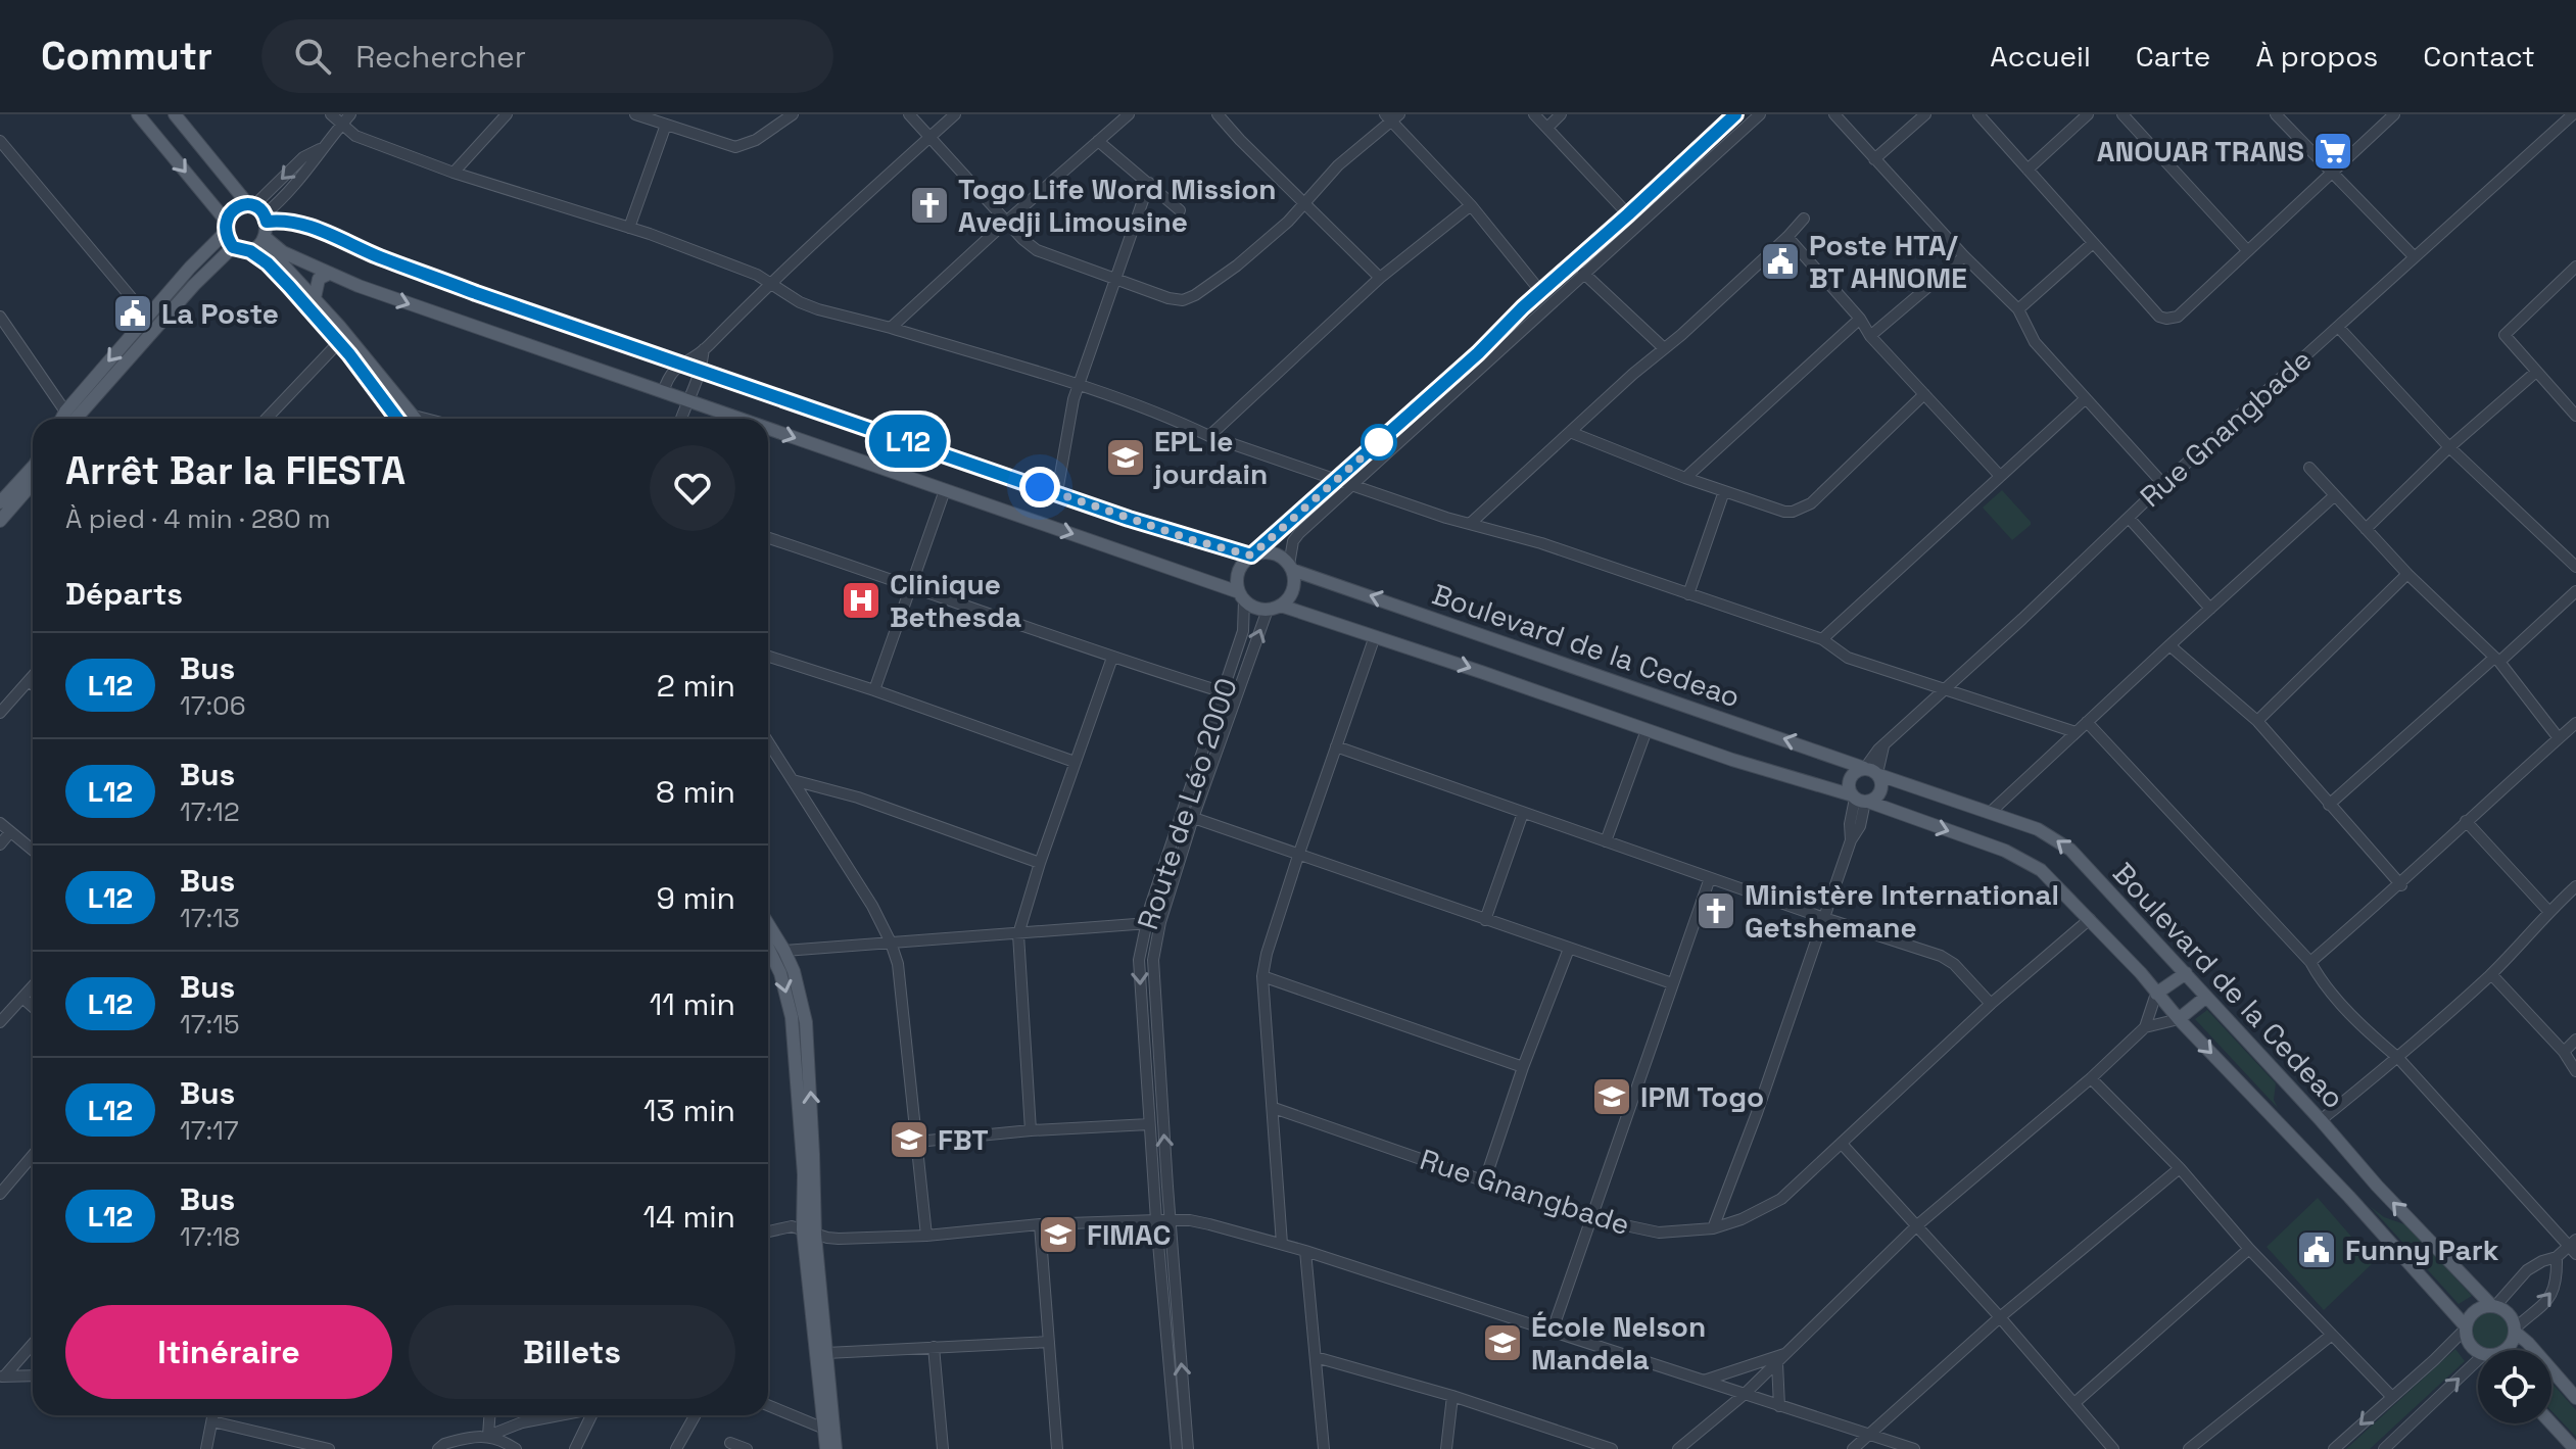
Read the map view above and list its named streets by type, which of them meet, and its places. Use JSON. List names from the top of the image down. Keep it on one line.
{"streets":{"main road":["Boulevard de la Cedeao"],"street":["Rue Gnangbade","Route de Léo 2000"]},"crossings":[["Rue Gnangbade","Boulevard de la Cedeao"],["Boulevard de la Cedeao","Route de Léo 2000"]],"places":{"supermarket":["ANOUAR TRANS"],"church":["Togo Life Word Mission Avedji Limousine","Ministère International Getshemane"],"public building":["Poste HTA/ BT AHNOME","La Poste","Funny Park"],"school or university":["EPL le jourdain","IPM Togo","FBT","FIMAC","École Nelson Mandela"],"hospital":["Clinique Bethesda"]},"lines":["bus line L12"],"page":{"header":"Commutr","search":"Rechercher","nav":["Accueil","Carte","À propos","Contact"],"on_map":"L12","heading":[["Arrêt Bar la FIESTA","À pied · 4 min · 280 m"],"Départs"],"list":[{"mark":"L12","name":"Bus","note":"17:06","value":"2 min"},{"mark":"L12","name":"Bus","note":"17:12","value":"8 min"},{"mark":"L12","name":"Bus","note":"17:13","value":"9 min"},{"mark":"L12","name":"Bus","note":"17:15","value":"11 min"},{"mark":"L12","name":"Bus","note":"17:17","value":"13 min"},{"mark":"L12","name":"Bus","note":"17:18","value":"14 min"}],"buttons":["Itinéraire","Billets"]}}
